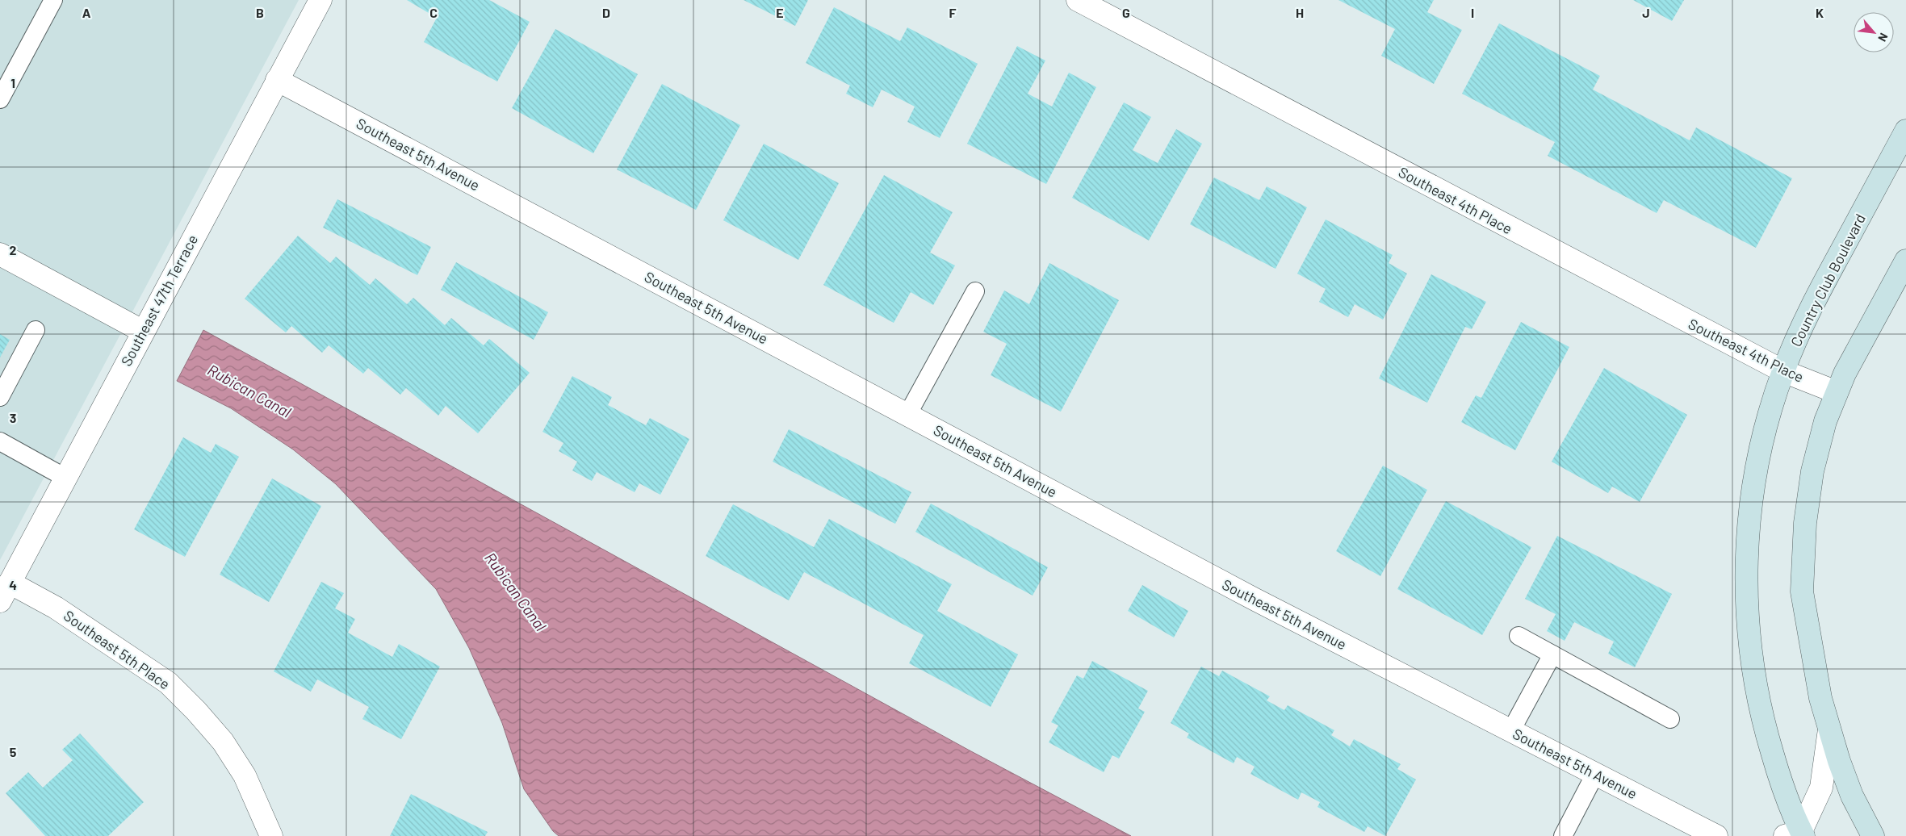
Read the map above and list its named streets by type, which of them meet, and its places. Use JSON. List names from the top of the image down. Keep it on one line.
{"streets":{"main road":["Country Club Boulevard"],"street":["Southeast 5th Avenue","Southeast 4th Place","Southeast 47th Terrace","Southeast 5th Place"]},"crossings":[["Southeast 5th Avenue","Southeast 47th Terrace"],["Southeast 4th Place","Country Club Boulevard"],["Southeast 47th Terrace","Southeast 5th Place"]],"water":["Rubican Canal"],"north":"bottom right","grid":{"columns":["A","B","C","D","E","F","G","H","I","J","K"],"rows":["1","2","3","4","5"]}}
